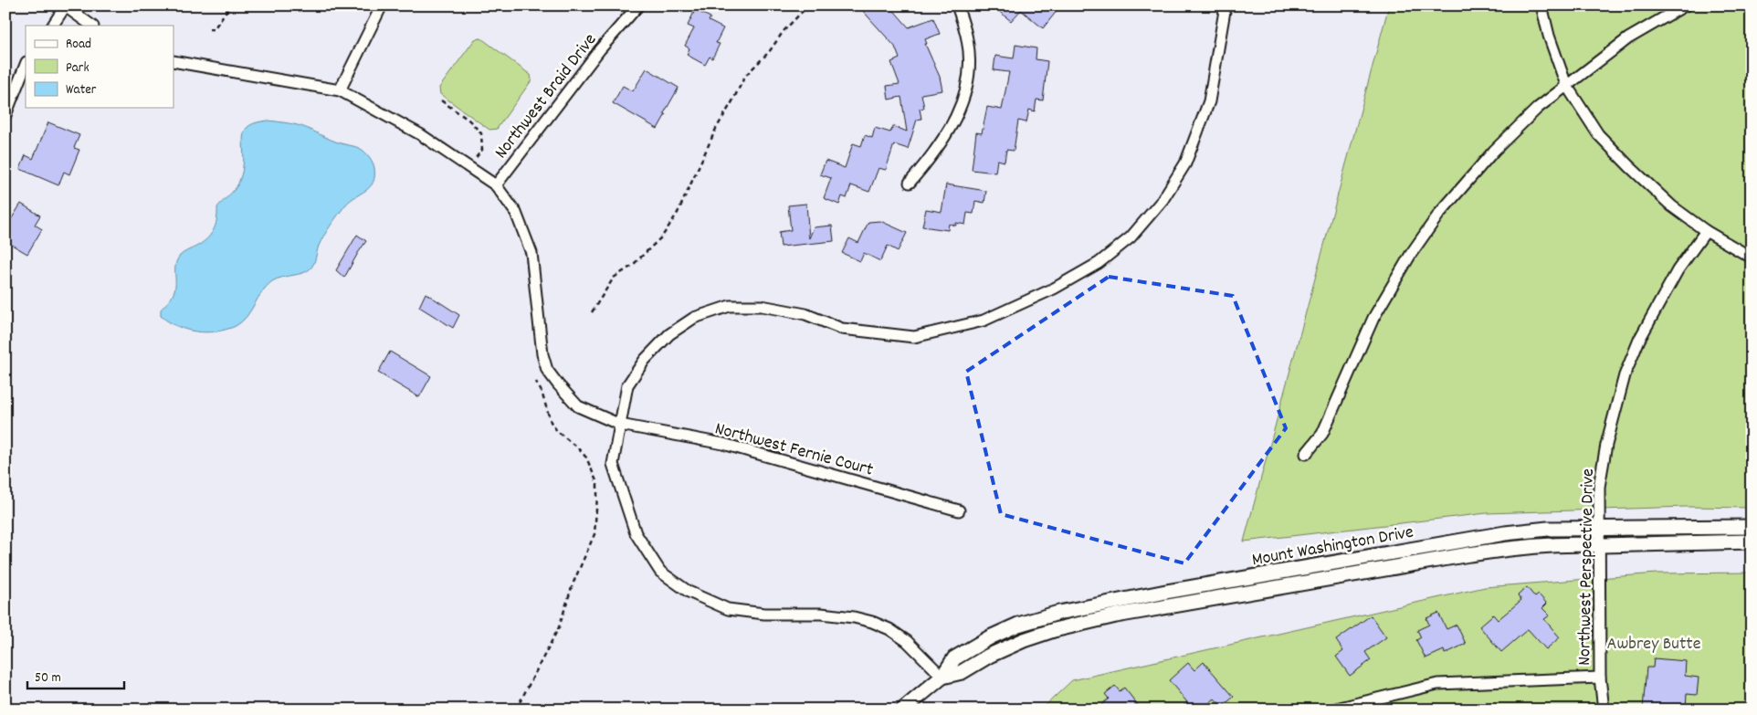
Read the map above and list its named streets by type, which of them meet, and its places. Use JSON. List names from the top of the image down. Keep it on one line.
{"streets":{"main road":["Mount Washington Drive"],"street":["Northwest Braid Drive","Northwest Fernie Court","Northwest Perspective Drive"]},"crossings":[["Northwest Braid Drive","Northwest Fernie Court"],["Mount Washington Drive","Northwest Perspective Drive"]],"parks":["Awbrey Butte"],"legend":["Road","Park","Water"],"scale_bar":"50 m"}
